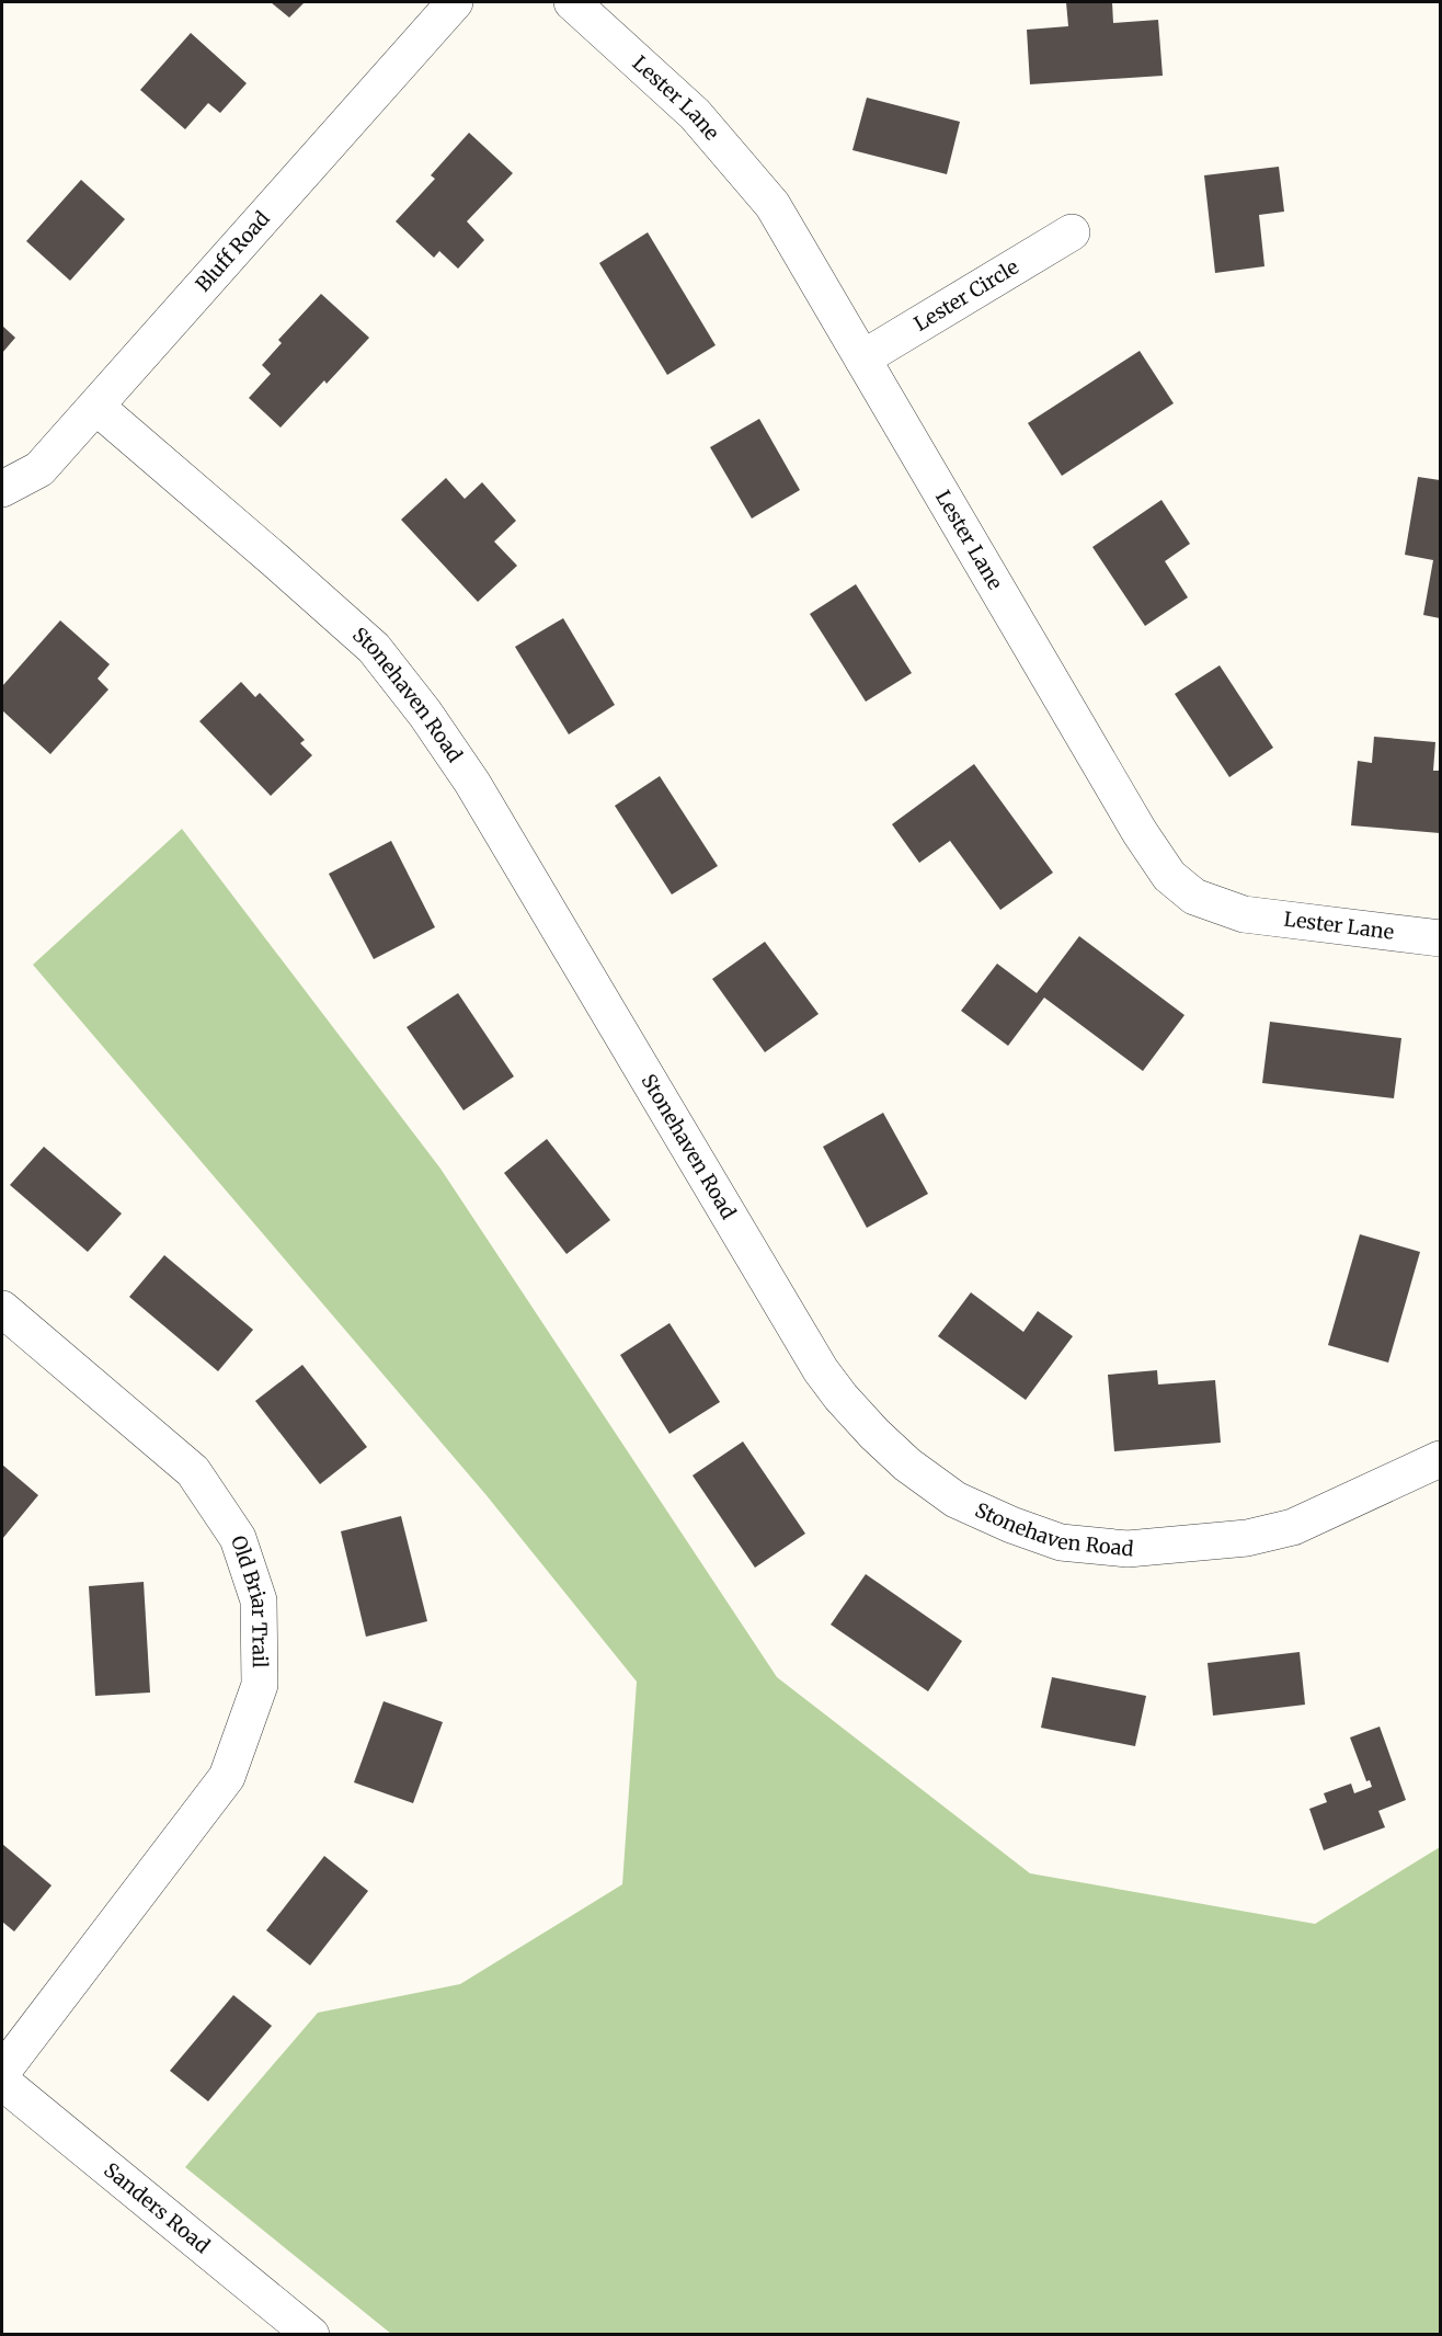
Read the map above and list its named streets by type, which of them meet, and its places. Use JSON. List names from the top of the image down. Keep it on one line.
{"streets":{"street":["Lester Lane","Bluff Road","Lester Circle","Stonehaven Road","Old Briar Trail","Sanders Road"]},"crossings":[["Lester Lane","Lester Circle"],["Bluff Road","Stonehaven Road"]]}
